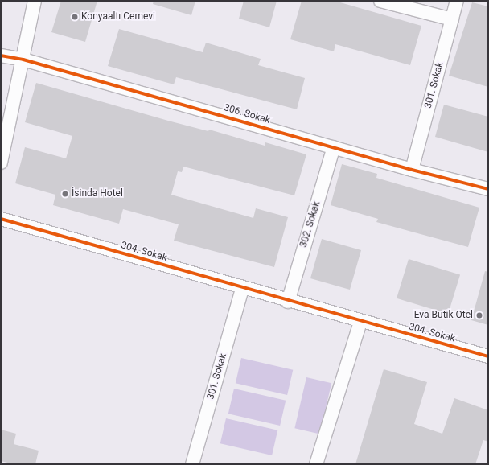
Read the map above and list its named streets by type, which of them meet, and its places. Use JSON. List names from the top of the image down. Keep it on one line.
{"streets":{"street":["301. Sokak","306. Sokak","302. Sokak","304. Sokak"]},"crossings":[["301. Sokak","306. Sokak"],["301. Sokak","304. Sokak"],["306. Sokak","302. Sokak"],["302. Sokak","304. Sokak"]],"places":["Konyaaltı Cemevi","İsinda Hotel","Eva Butik Otel"]}
